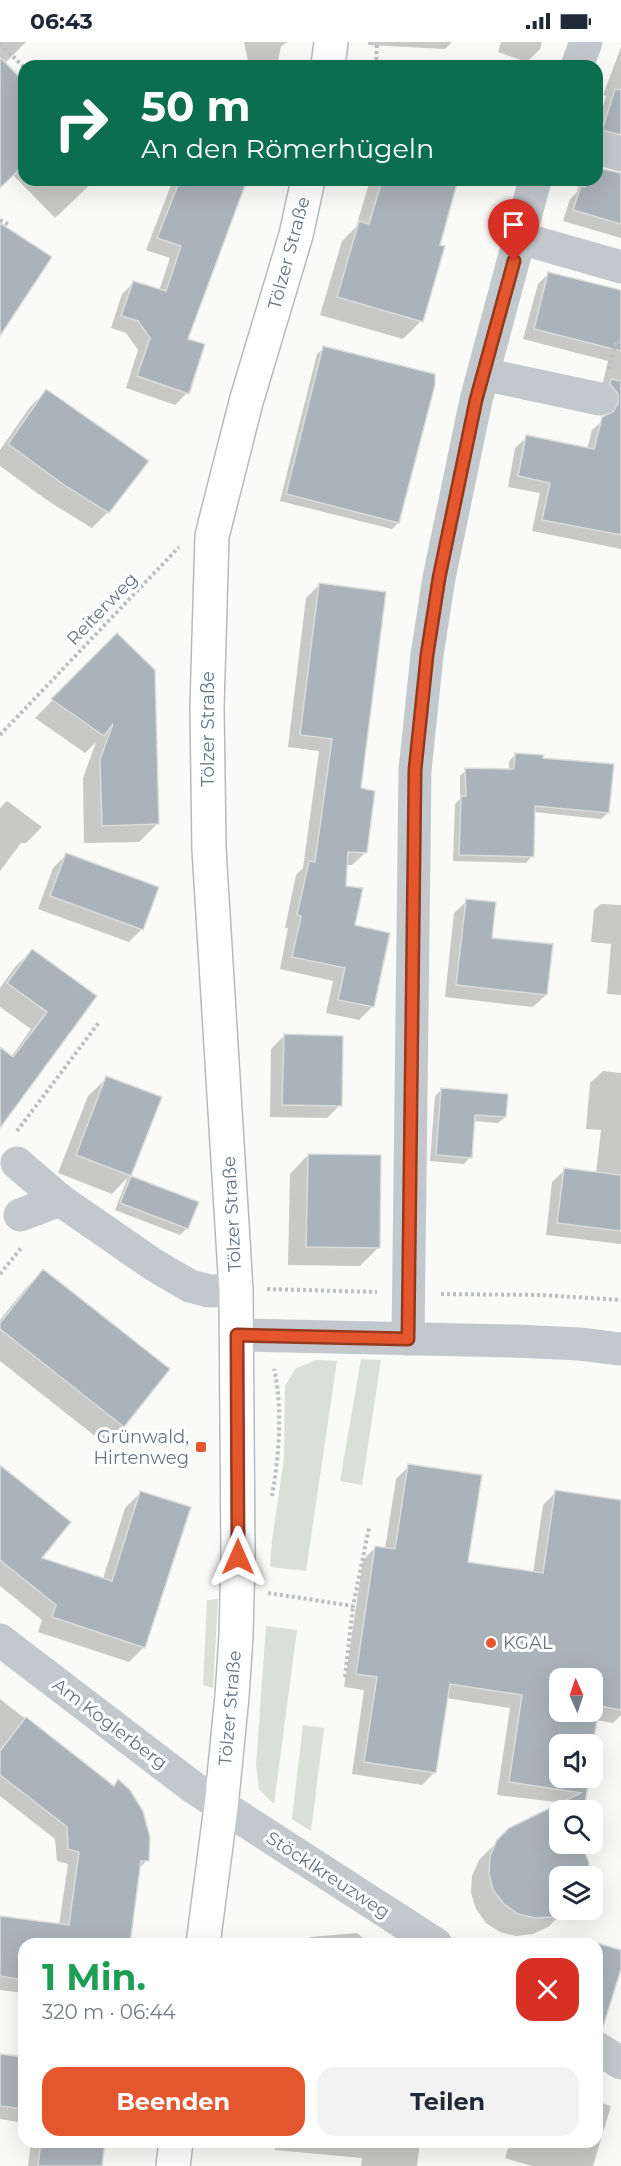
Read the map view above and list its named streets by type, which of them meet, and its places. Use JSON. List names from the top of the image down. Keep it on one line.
{"streets":{"main road":["Tölzer Straße"],"street":["Am Koglerberg","Stöcklkreuzweg"],"path":["Reiterweg"]},"crossings":[["Tölzer Straße","Reiterweg"],["Tölzer Straße","Am Koglerberg"],["Tölzer Straße","Stöcklkreuzweg"],["Am Koglerberg","Stöcklkreuzweg"]],"places":{"transit":["Grünwald, Hirtenweg"],"other":["KGAL"]},"north":"top","page":{"status":"06:43","turn":["50 m","An den Römerhügeln"],"heading":["1 Min.","320 m · 06:44"],"buttons":["Beenden","Teilen"]}}
